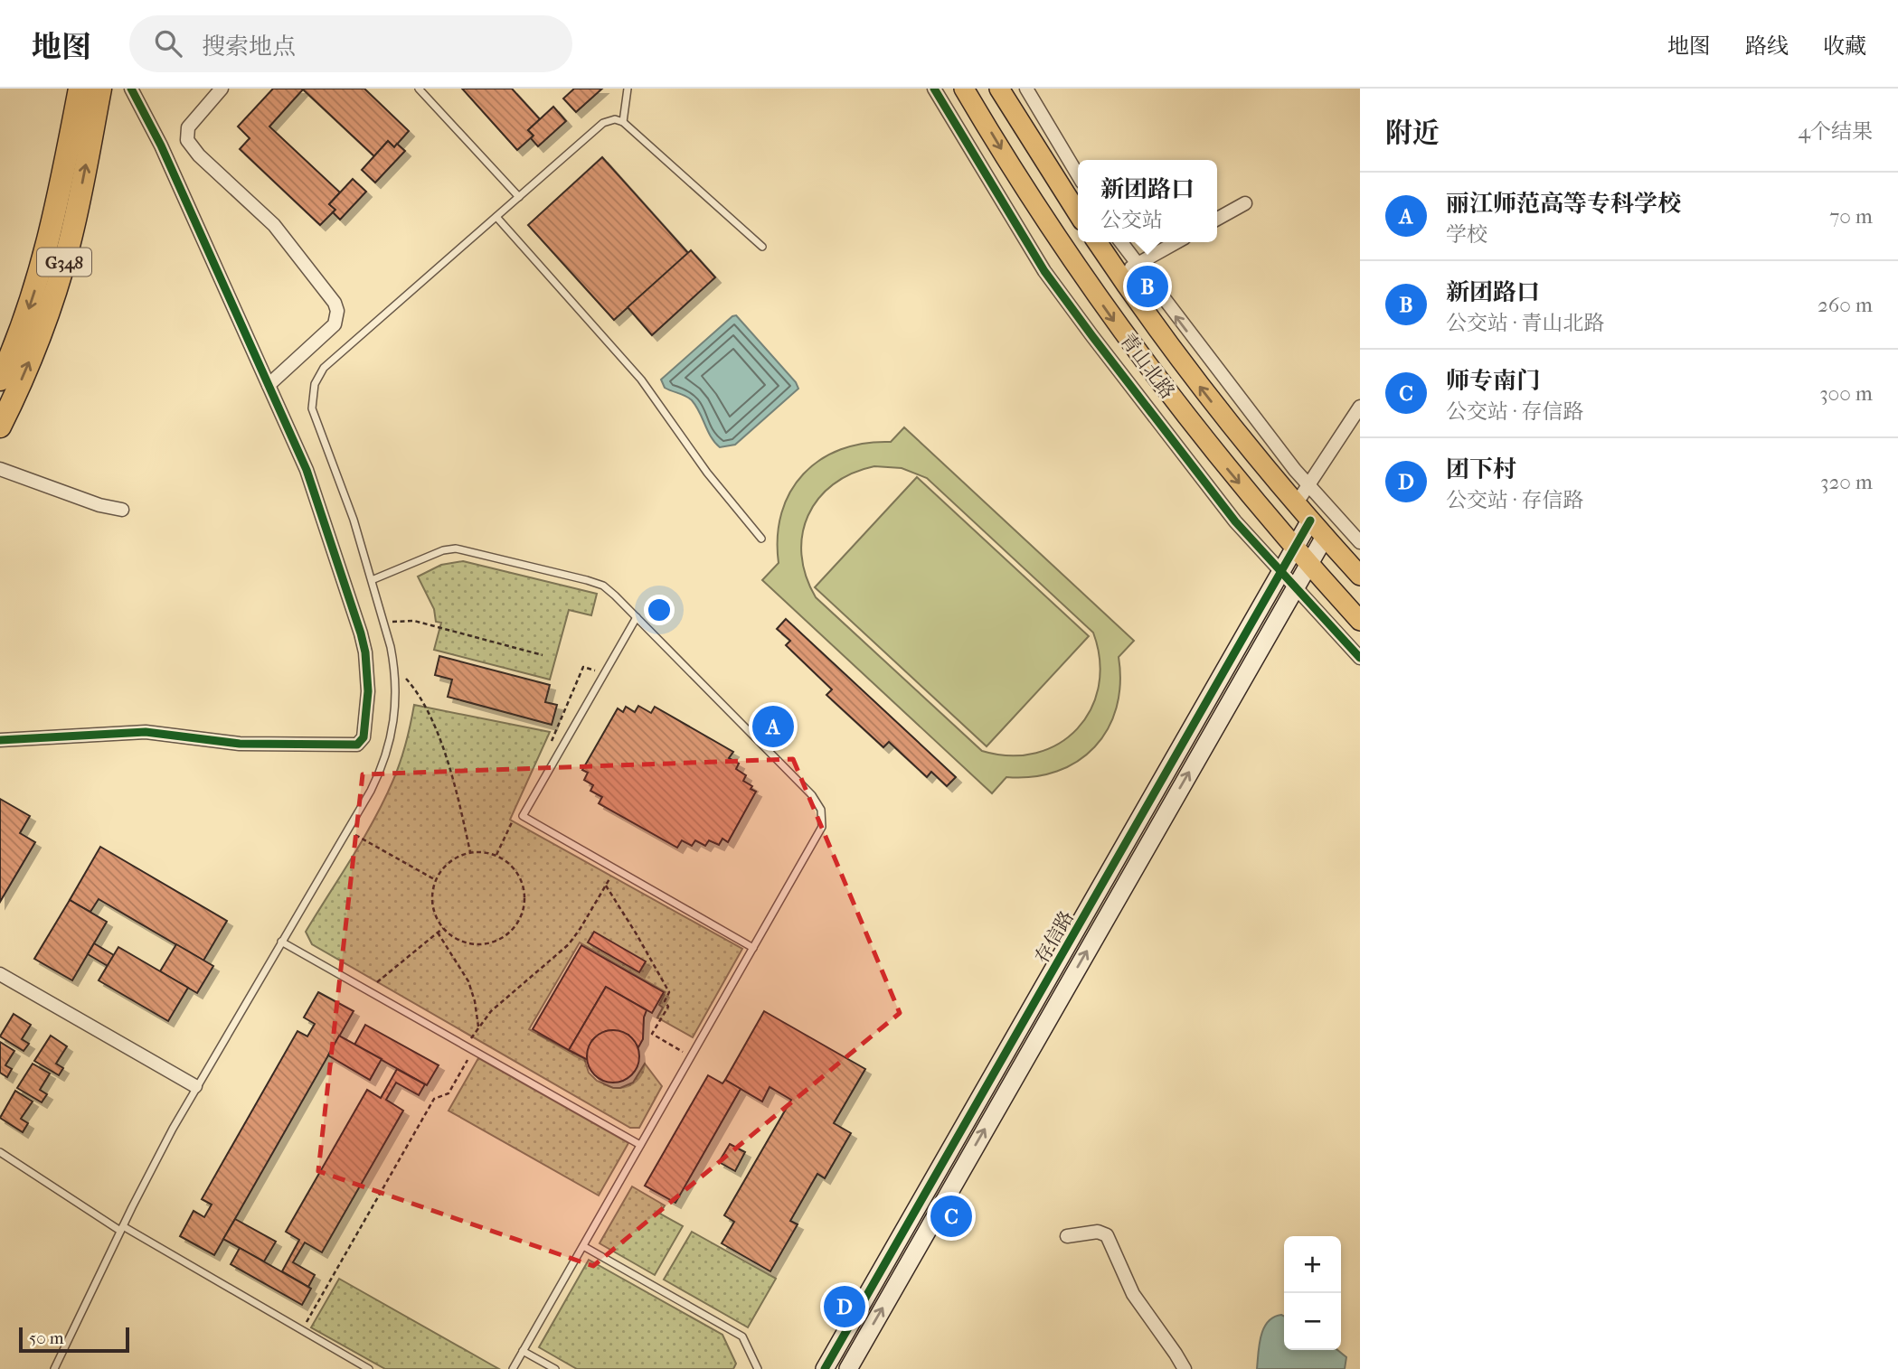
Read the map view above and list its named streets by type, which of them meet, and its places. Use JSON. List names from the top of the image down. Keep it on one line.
{"streets":{"highway":["G348"],"main road":["青山北路"],"street":["存信路"]},"crossings":[["青山北路","存信路"]],"scale_bar":"50 m","page":{"header":"地图","search":"搜索地点","nav":["地图","路线","收藏"],"heading":["附近","4个结果"],"popup":["新团路口","公交站"],"list":[{"mark":"A","name":"丽江师范高等专科学校","note":"学校","value":"70 m"},{"mark":"B","name":"新团路口","note":"公交站 · 青山北路","value":"260 m"},{"mark":"C","name":"师专南门","note":"公交站 · 存信路","value":"300 m"},{"mark":"D","name":"团下村","note":"公交站 · 存信路","value":"320 m"}],"pins":["B","A","C","D"],"map_buttons":["+","−"],"scale":"50 m"}}
